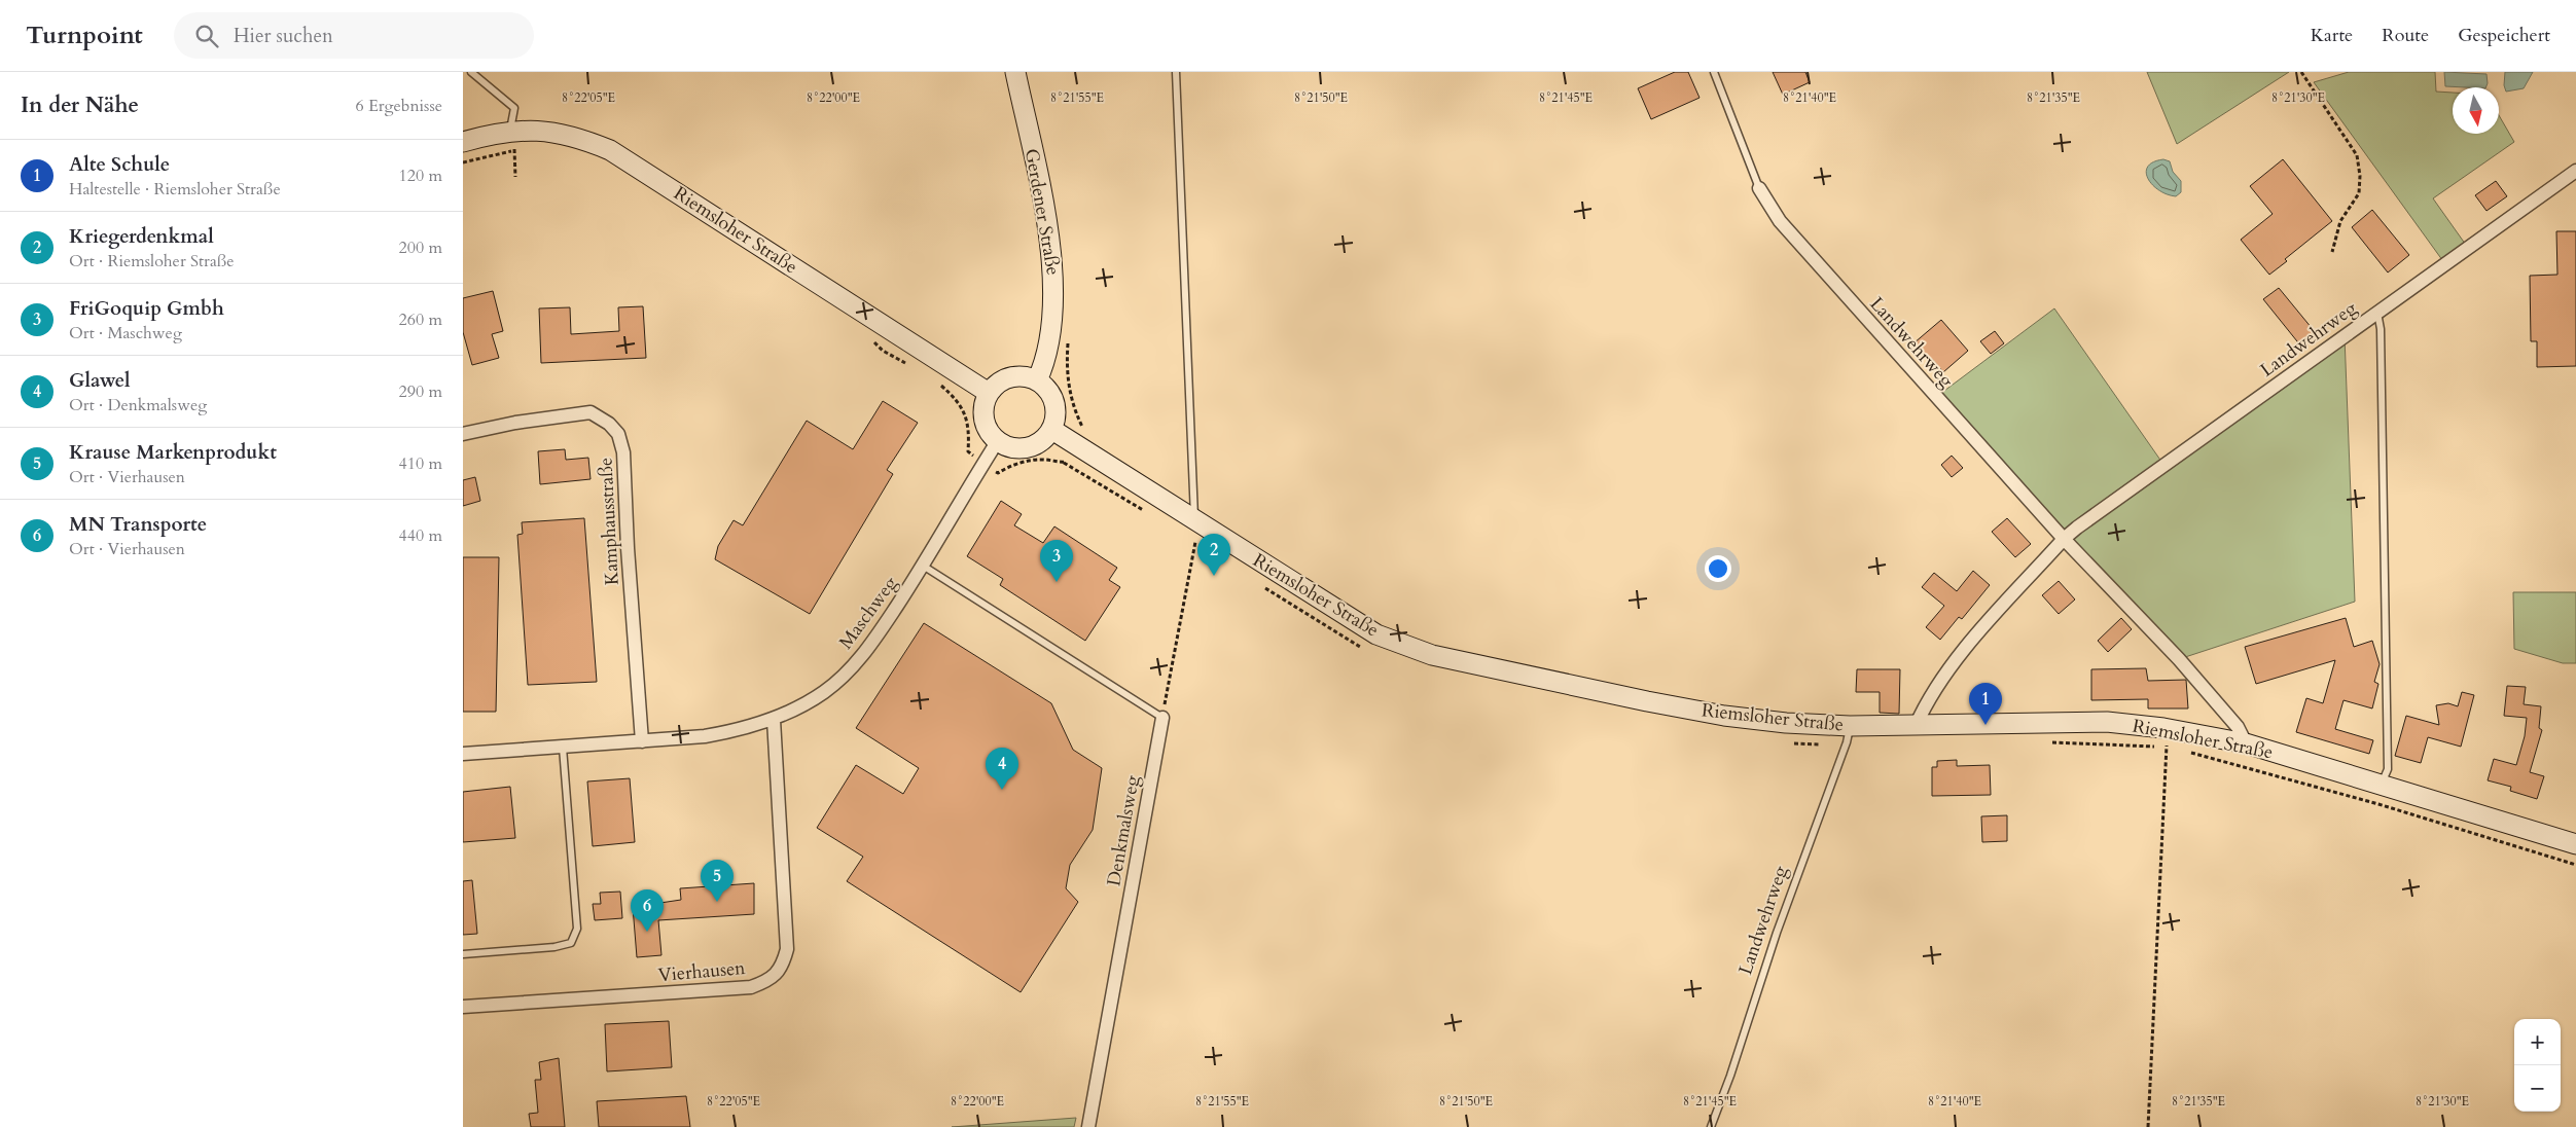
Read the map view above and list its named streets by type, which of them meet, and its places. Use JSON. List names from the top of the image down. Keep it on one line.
{"streets":{"main road":["Gerdener Straße","Riemsloher Straße"],"street":["Landwehrweg","Kamphausstraße","Maschweg","Denkmalsweg","Vierhausen"]},"crossings":[["Gerdener Straße","Riemsloher Straße"],["Gerdener Straße","Maschweg"],["Riemsloher Straße","Landwehrweg"],["Riemsloher Straße","Maschweg"],["Kamphausstraße","Maschweg"],["Maschweg","Vierhausen"]],"north":"bottom","page":{"header":"Turnpoint","search":"Hier suchen","nav":["Karte","Route","Gespeichert"],"heading":["In der Nähe","6 Ergebnisse"],"list":[{"mark":"1","name":"Alte Schule","note":"Haltestelle · Riemsloher Straße","value":"120 m"},{"mark":"2","name":"Kriegerdenkmal","note":"Ort · Riemsloher Straße","value":"200 m"},{"mark":"3","name":"FriGoquip Gmbh","note":"Ort · Maschweg","value":"260 m"},{"mark":"4","name":"Glawel","note":"Ort · Denkmalsweg","value":"290 m"},{"mark":"5","name":"Krause Markenprodukt","note":"Ort · Vierhausen","value":"410 m"},{"mark":"6","name":"MN Transporte","note":"Ort · Vierhausen","value":"440 m"}],"pins":["2","3","1","4","5","6"],"map_buttons":["+","−"]},"coordinates":["8°22'05\"E","8°22'00\"E","8°21'55\"E","8°21'50\"E","8°21'45\"E","8°21'40\"E","8°21'35\"E","8°21'30\"E"]}
